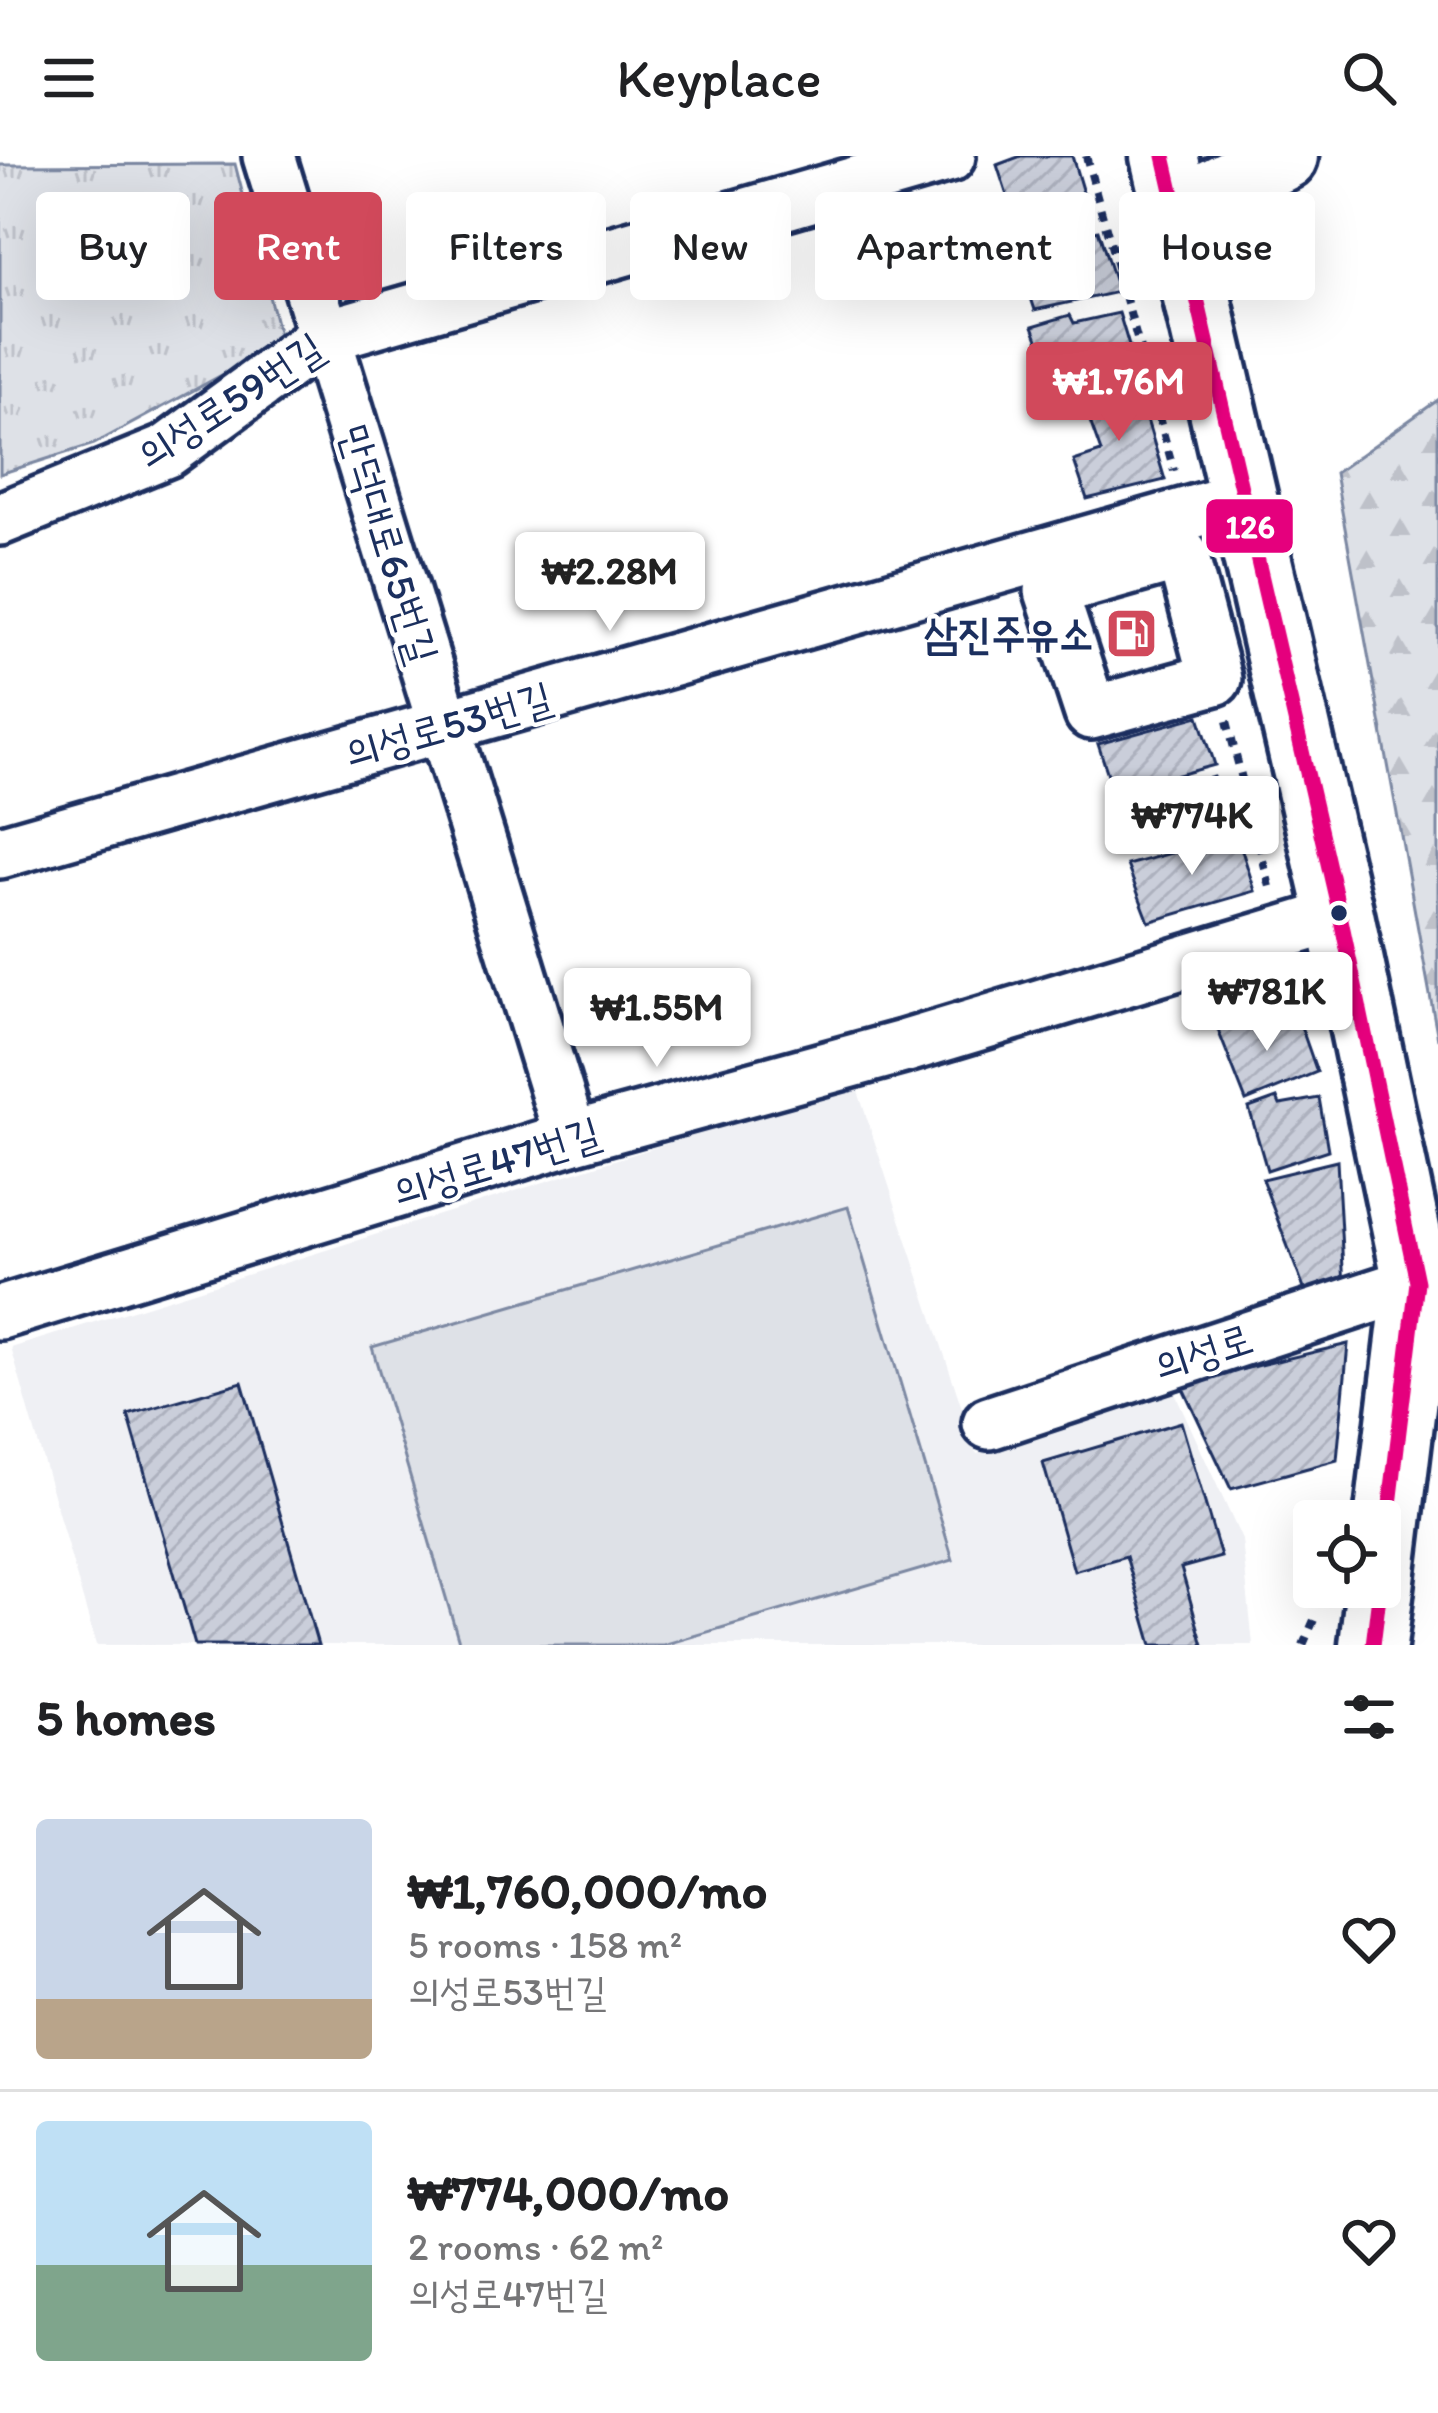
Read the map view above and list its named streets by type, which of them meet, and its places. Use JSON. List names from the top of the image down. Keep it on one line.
{"streets":{"street":["의성로59번길","만덕대로65번길","의성로53번길","의성로47번길","의성로"]},"crossings":[["의성로59번길","만덕대로65번길"],["만덕대로65번길","의성로53번길"],["만덕대로65번길","의성로47번길"]],"places":{"fuel station":["삼진주유소"]},"lines":["transit line 126"],"page":{"header":"Keyplace","chip":["Buy","Rent","Filters","New","Apartment","House"],"price":["₩1.76M","₩2.28M","₩774K","₩781K","₩1.55M"],"heading":"5 homes","list":[{"name":"₩1,760,000/mo","note":"5 rooms · 158 m² · 의성로53번길"},{"name":"₩774,000/mo","note":"2 rooms · 62 m² · 의성로47번길"}]}}
